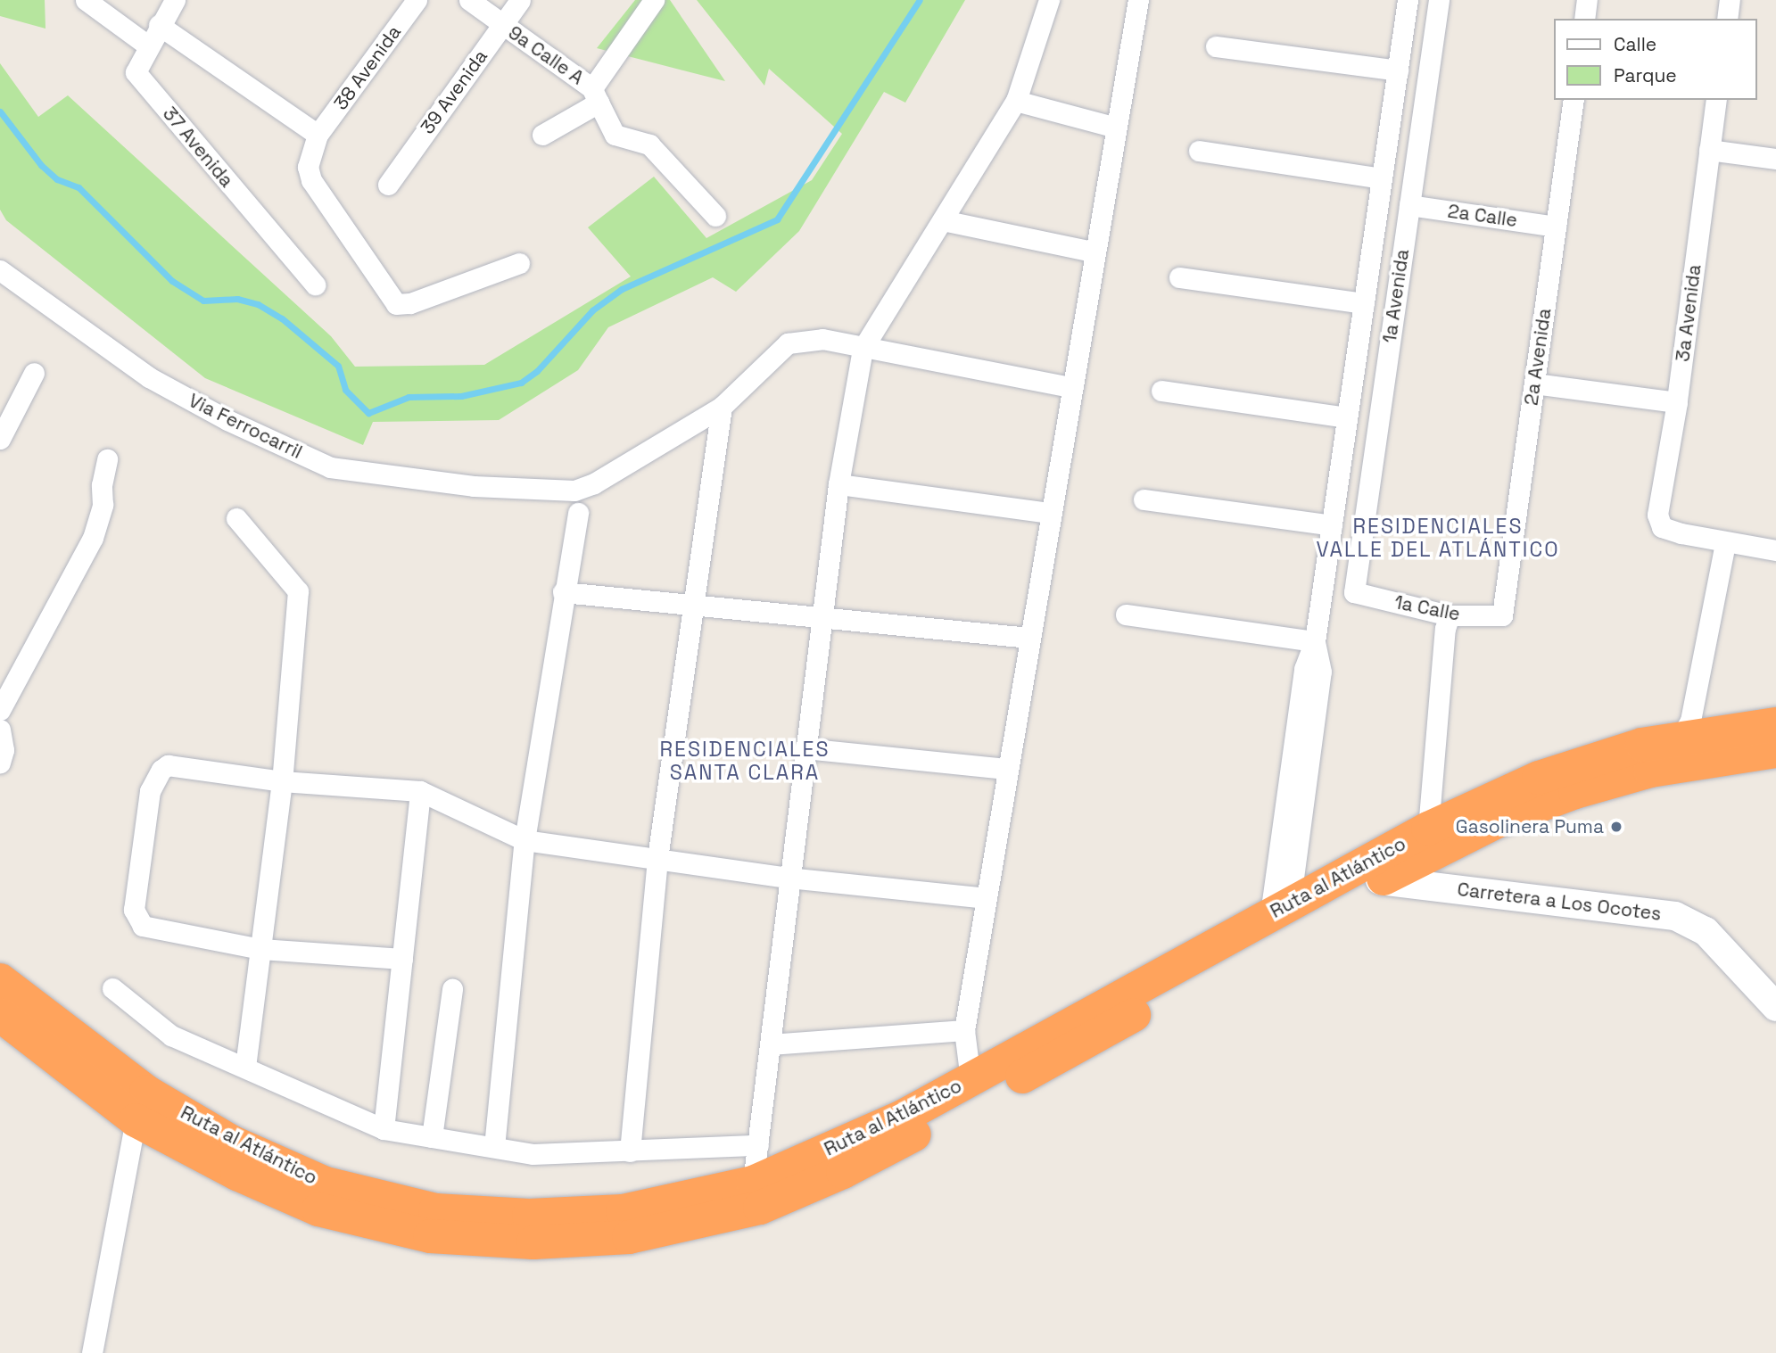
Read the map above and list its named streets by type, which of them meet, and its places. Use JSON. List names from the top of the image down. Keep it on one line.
{"streets":{"highway":["Ruta al Atlántico"],"main road":["Carretera a Los Ocotes"],"street":["9a Calle A","38 Avenida","39 Avenida","37 Avenida","2a Calle","1a Avenida","3a Avenida","2a Avenida","Via Ferrocarril","1a Calle"]},"crossings":[["9a Calle A","39 Avenida"],["2a Calle","1a Avenida"],["2a Calle","2a Avenida"],["1a Avenida","1a Calle"],["2a Avenida","1a Calle"],["Ruta al Atlántico","Carretera a Los Ocotes"]],"districts":["RESIDENCIALES VALLE DEL ATLÁNTICO","RESIDENCIALES SANTA CLARA"],"places":["Gasolinera Puma"],"legend":["Calle","Parque"]}
